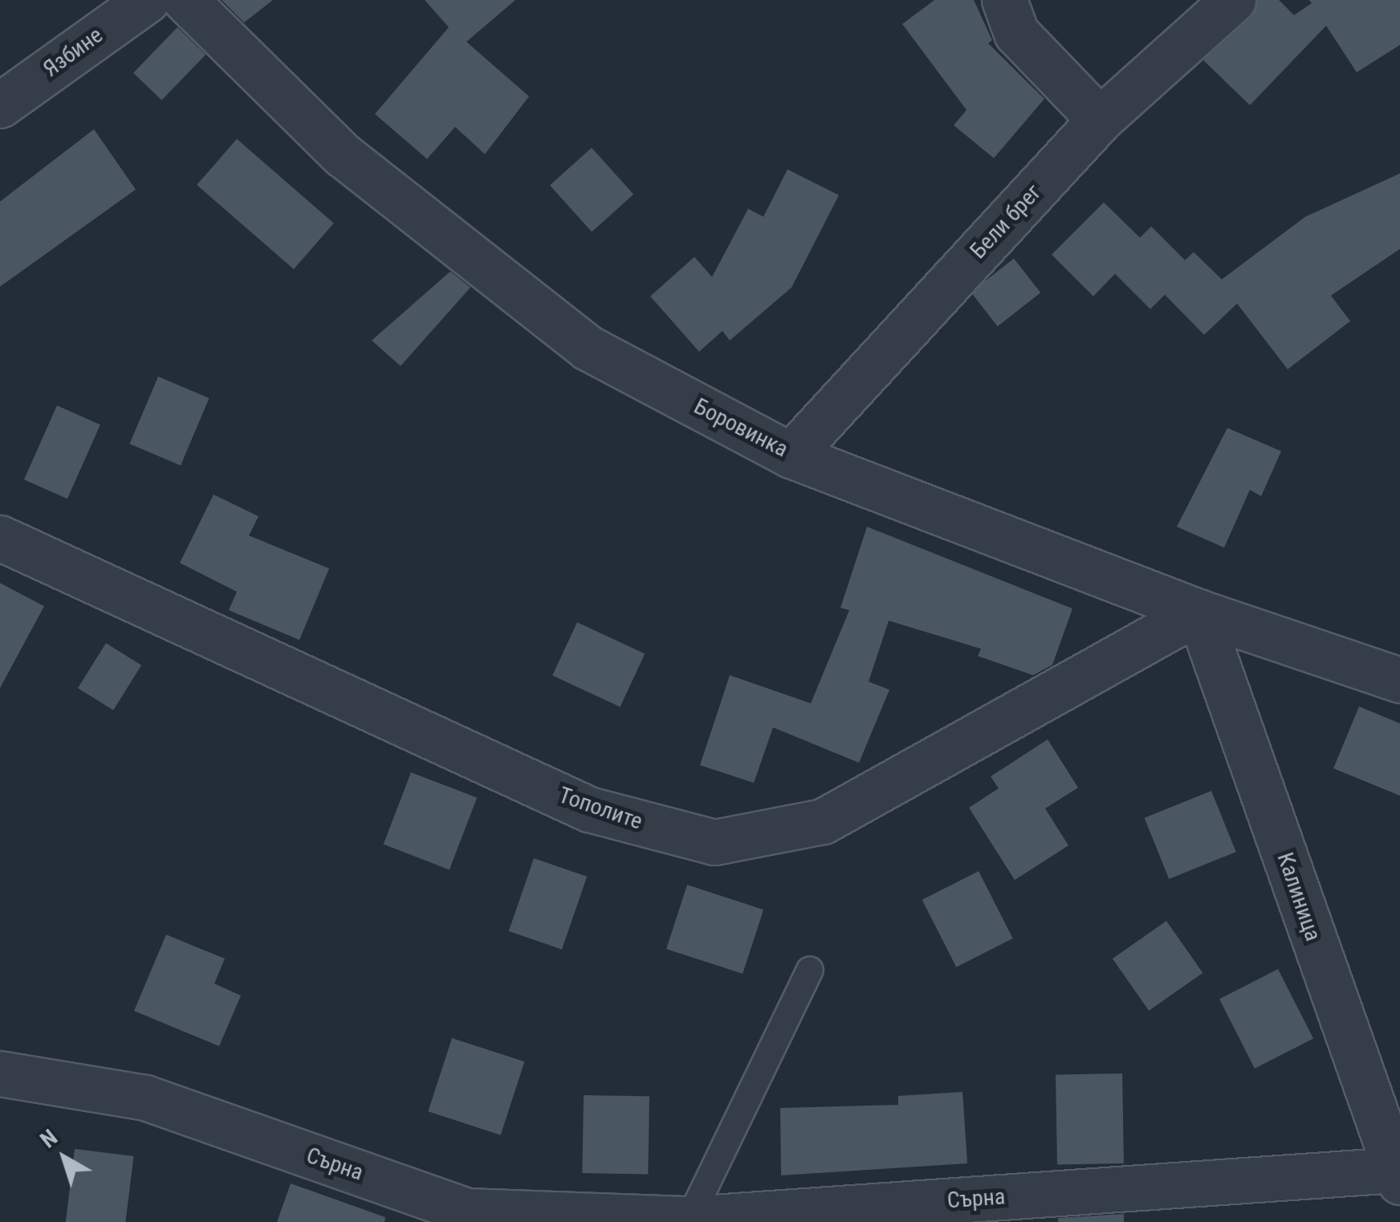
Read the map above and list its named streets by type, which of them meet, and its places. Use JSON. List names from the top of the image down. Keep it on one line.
{"streets":{"street":["Язбине","Бели брег","Боровинка","Тополите","Калиница","Сърна"]},"crossings":[["Бели брег","Боровинка"],["Боровинка","Тополите"],["Боровинка","Калиница"],["Тополите","Калиница"],["Калиница","Сърна"]],"north":"top left"}
